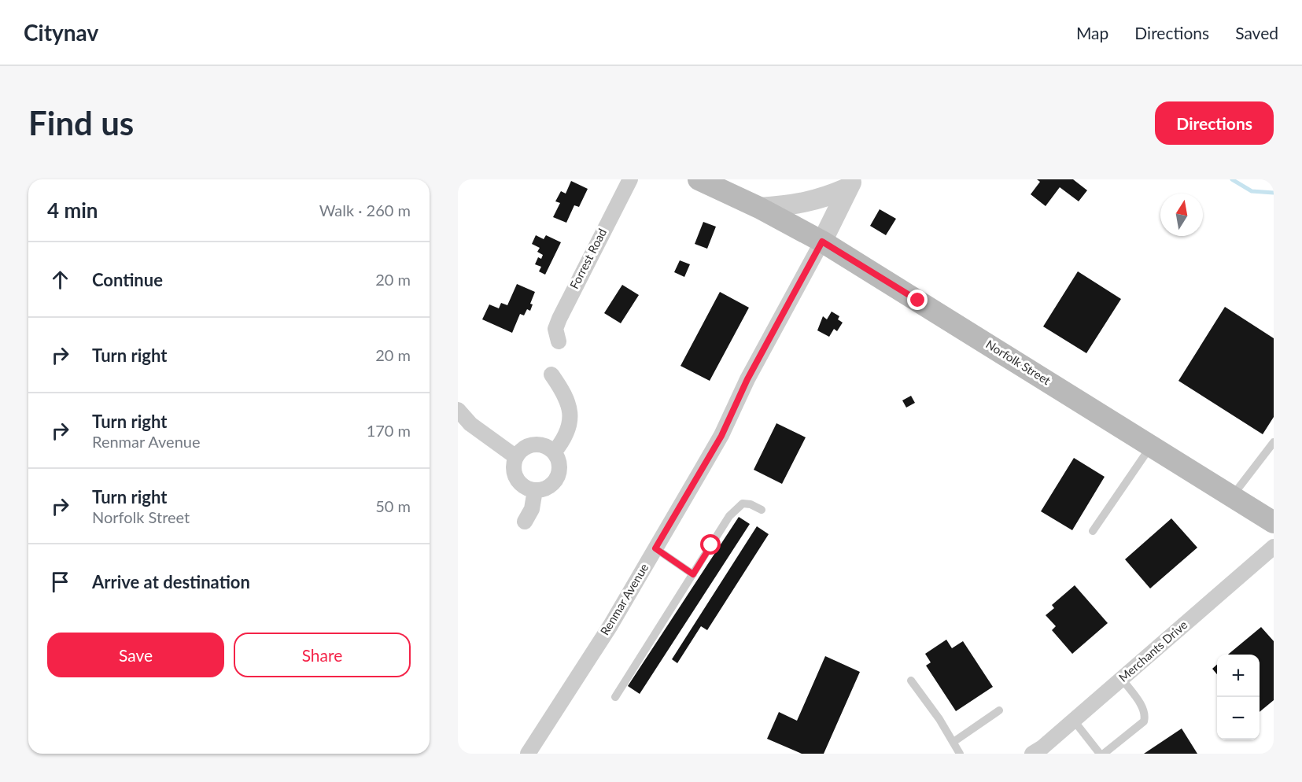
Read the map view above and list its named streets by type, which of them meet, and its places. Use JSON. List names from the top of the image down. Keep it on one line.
{"streets":{"main road":["Norfolk Street"],"street":["Forrest Road","Renmar Avenue","Merchants Drive"]},"crossings":[["Norfolk Street","Renmar Avenue"]],"north":"top","page":{"header":"Citynav","nav":["Map","Directions","Saved"],"buttons":["Directions",["Save","Share"]],"title":"Find us","heading":["4 min","Walk · 260 m"],"list":[["Continue","20 m"],["Turn right","20 m"],["Turn right","Renmar Avenue","170 m"],["Turn right","Norfolk Street","50 m"],"Arrive at destination"],"map_buttons":["+","−"]}}
